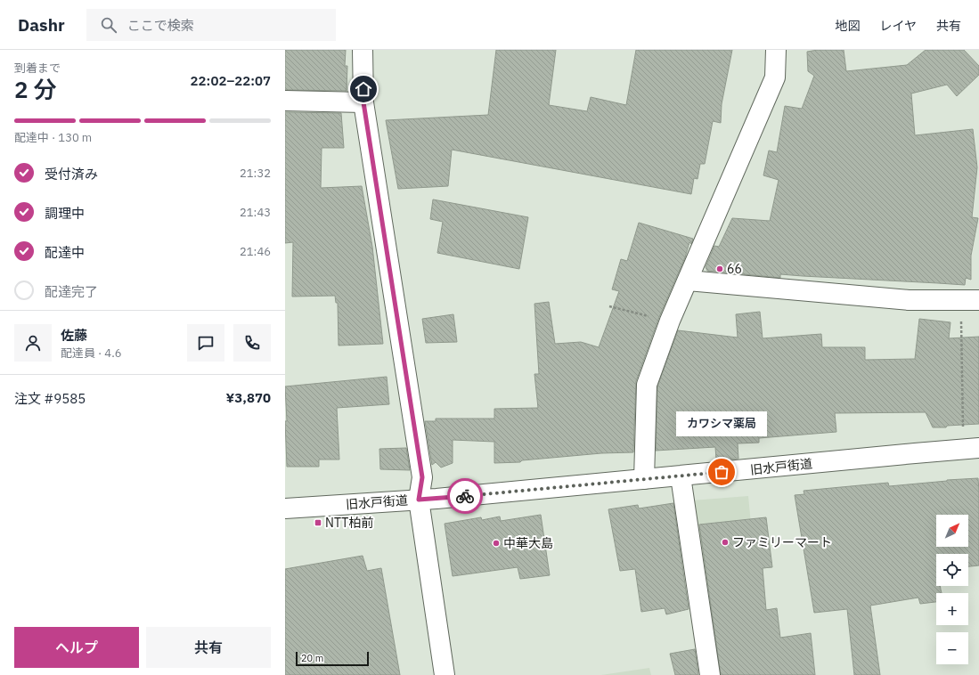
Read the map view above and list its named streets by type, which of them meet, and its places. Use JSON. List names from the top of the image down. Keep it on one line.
{"streets":{"street":["旧水戸街道"]},"places":{"other":["66","カワシマ薬局","ファミリーマート","中華大島"],"transit":["NTT柏前"]},"scale_bar":"20 m","north":"top right","page":{"header":"Dashr","search":"ここで検索","nav":["地図","レイヤ","共有"],"heading":["2 分","到着まで","22:02–22:07"],"panel":["佐藤","配達員 · 4.6","注文 #9585","¥3,870"],"bar":"配達中 · 130 m","list":[["受付済み","21:32"],["調理中","21:43"],["配達中","21:46"],"配達完了"],"bubble":"カワシマ薬局","map_buttons":["+","−"],"buttons":["ヘルプ","共有"],"scale":"20 m"}}
